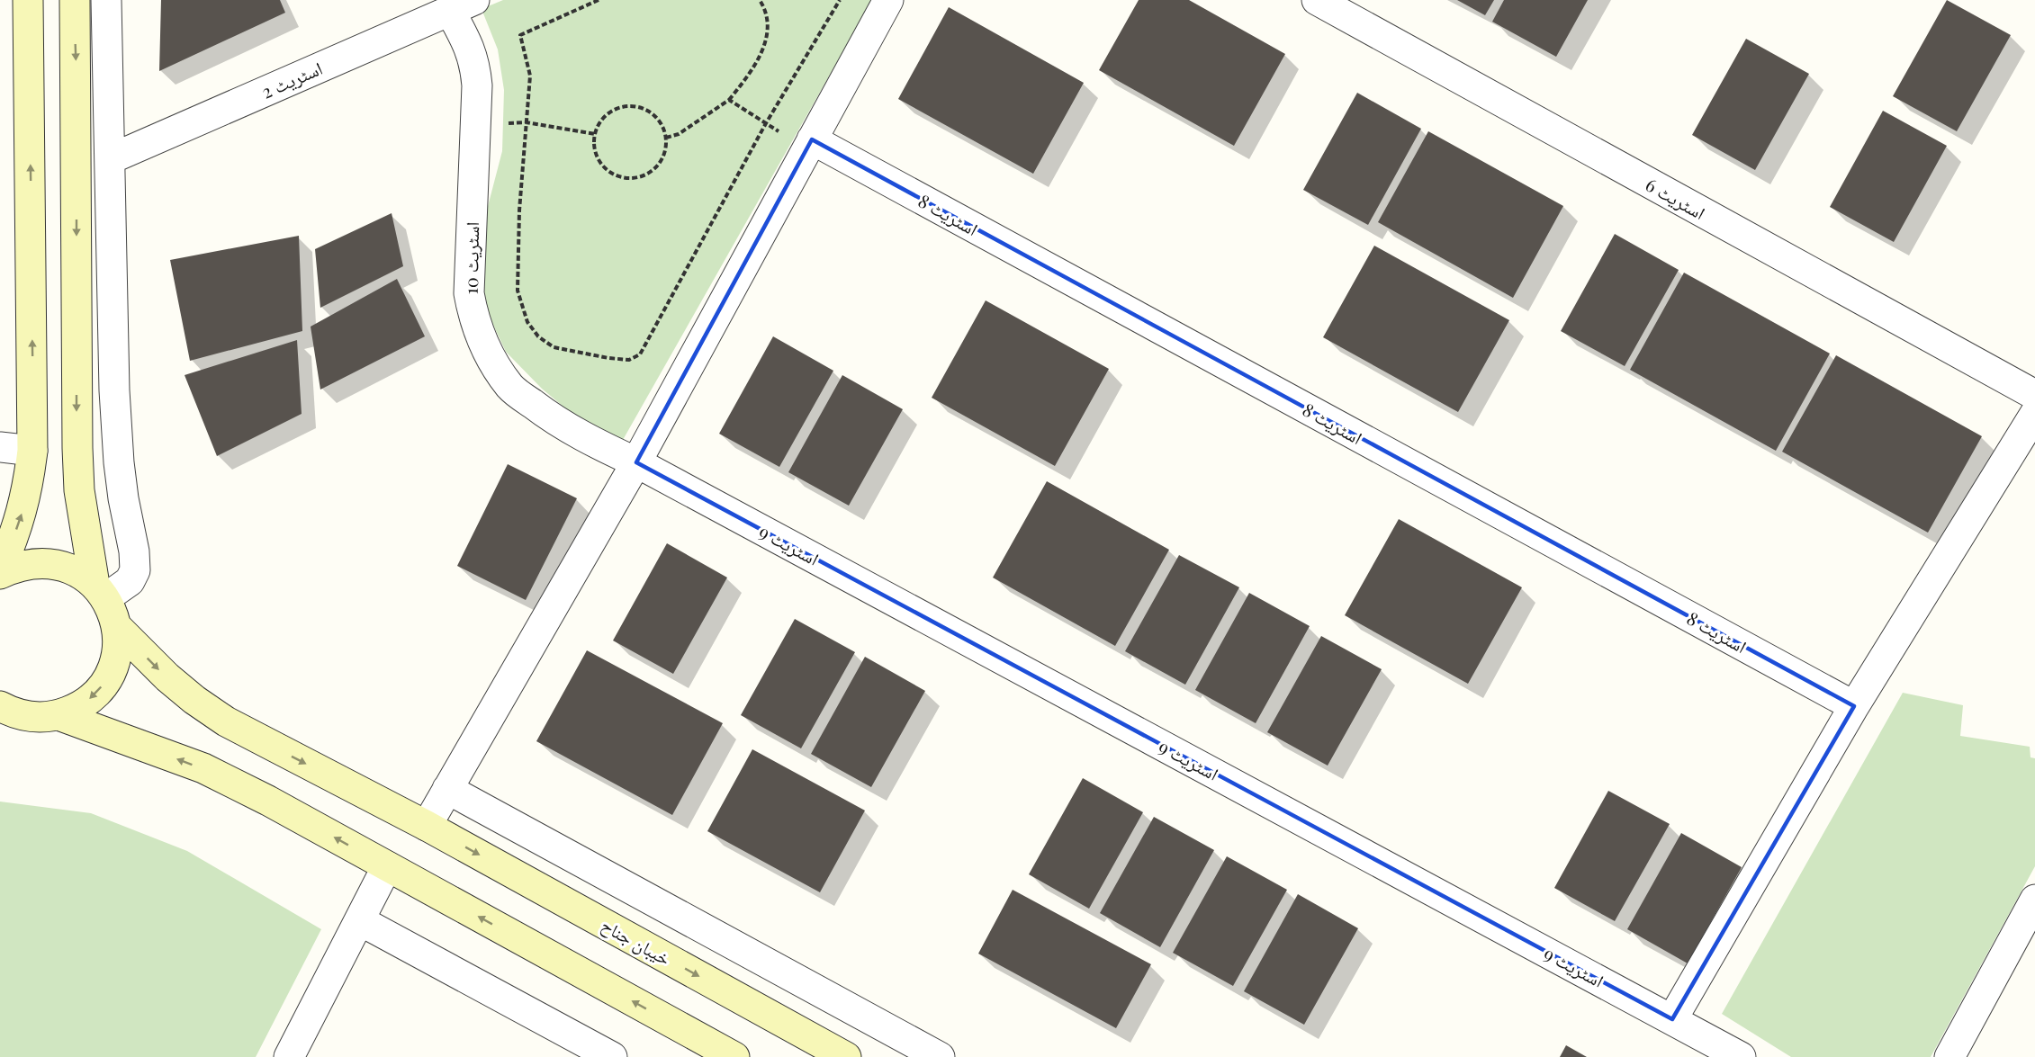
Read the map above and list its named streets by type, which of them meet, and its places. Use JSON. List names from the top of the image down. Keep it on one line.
{"streets":{"main road":["خیبان جناح"],"street":["اسٹریٹ 2","اسٹریٹ 6","اسٹریٹ 8","اسٹریٹ 10","اسٹریٹ 9"]},"crossings":[["اسٹریٹ 2","اسٹریٹ 10"],["اسٹریٹ 10","اسٹریٹ 9"]]}
